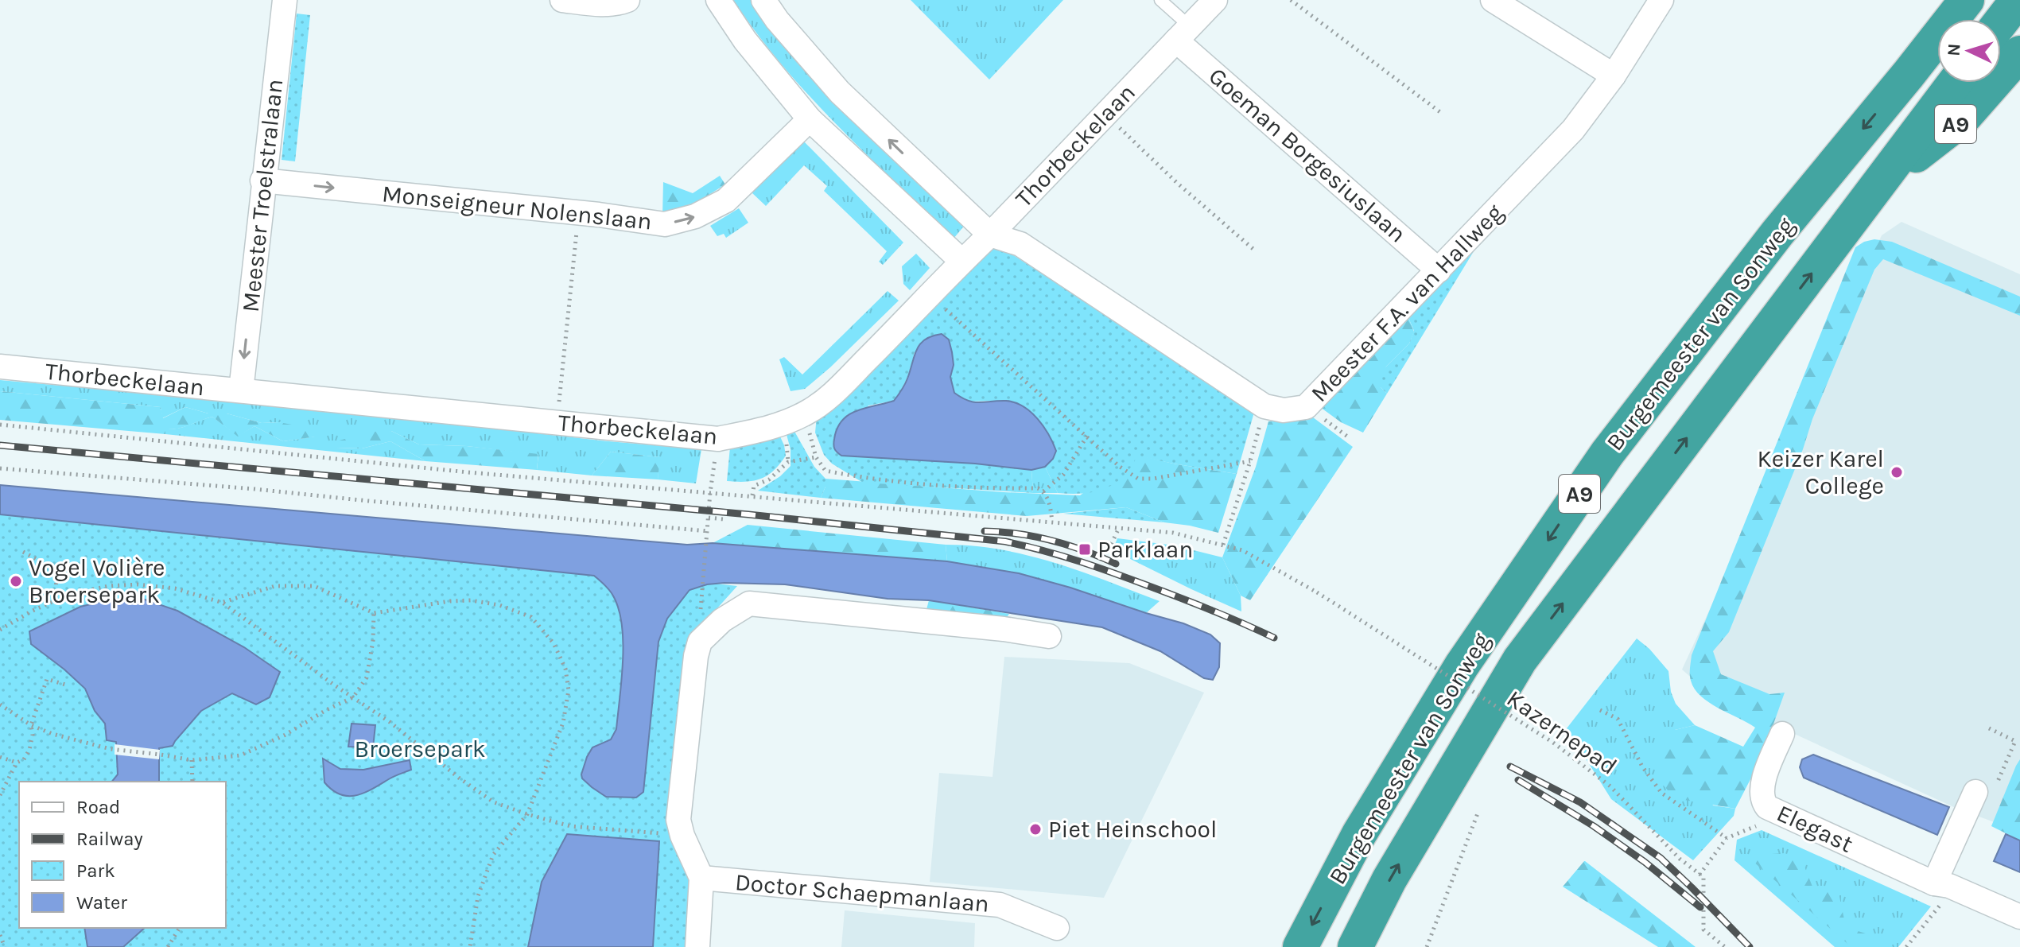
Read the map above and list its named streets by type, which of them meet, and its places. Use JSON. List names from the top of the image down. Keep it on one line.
{"streets":{"highway":["A9","Burgemeester van Sonweg"],"street":["Thorbeckelaan","Goeman Borgesiuslaan","Meester Troelstralaan","Monseigneur Nolenslaan","Meester F.A. van Hallweg","Elegast","Doctor Schaepmanlaan"],"path":["Kazernepad"]},"crossings":[["A9","Burgemeester van Sonweg"],["Thorbeckelaan","Goeman Borgesiuslaan"],["Thorbeckelaan","Meester Troelstralaan"],["Thorbeckelaan","Meester F.A. van Hallweg"],["Goeman Borgesiuslaan","Meester F.A. van Hallweg"],["Meester Troelstralaan","Monseigneur Nolenslaan"]],"one_way":["Meester Troelstralaan","Monseigneur Nolenslaan"],"parks":["Broersepark"],"places":{"other":["Keizer Karel College","Vogel Volière Broersepark","Piet Heinschool"],"transit":["Parklaan"]},"legend":["Road","Railway","Park","Water"],"north":"left"}
